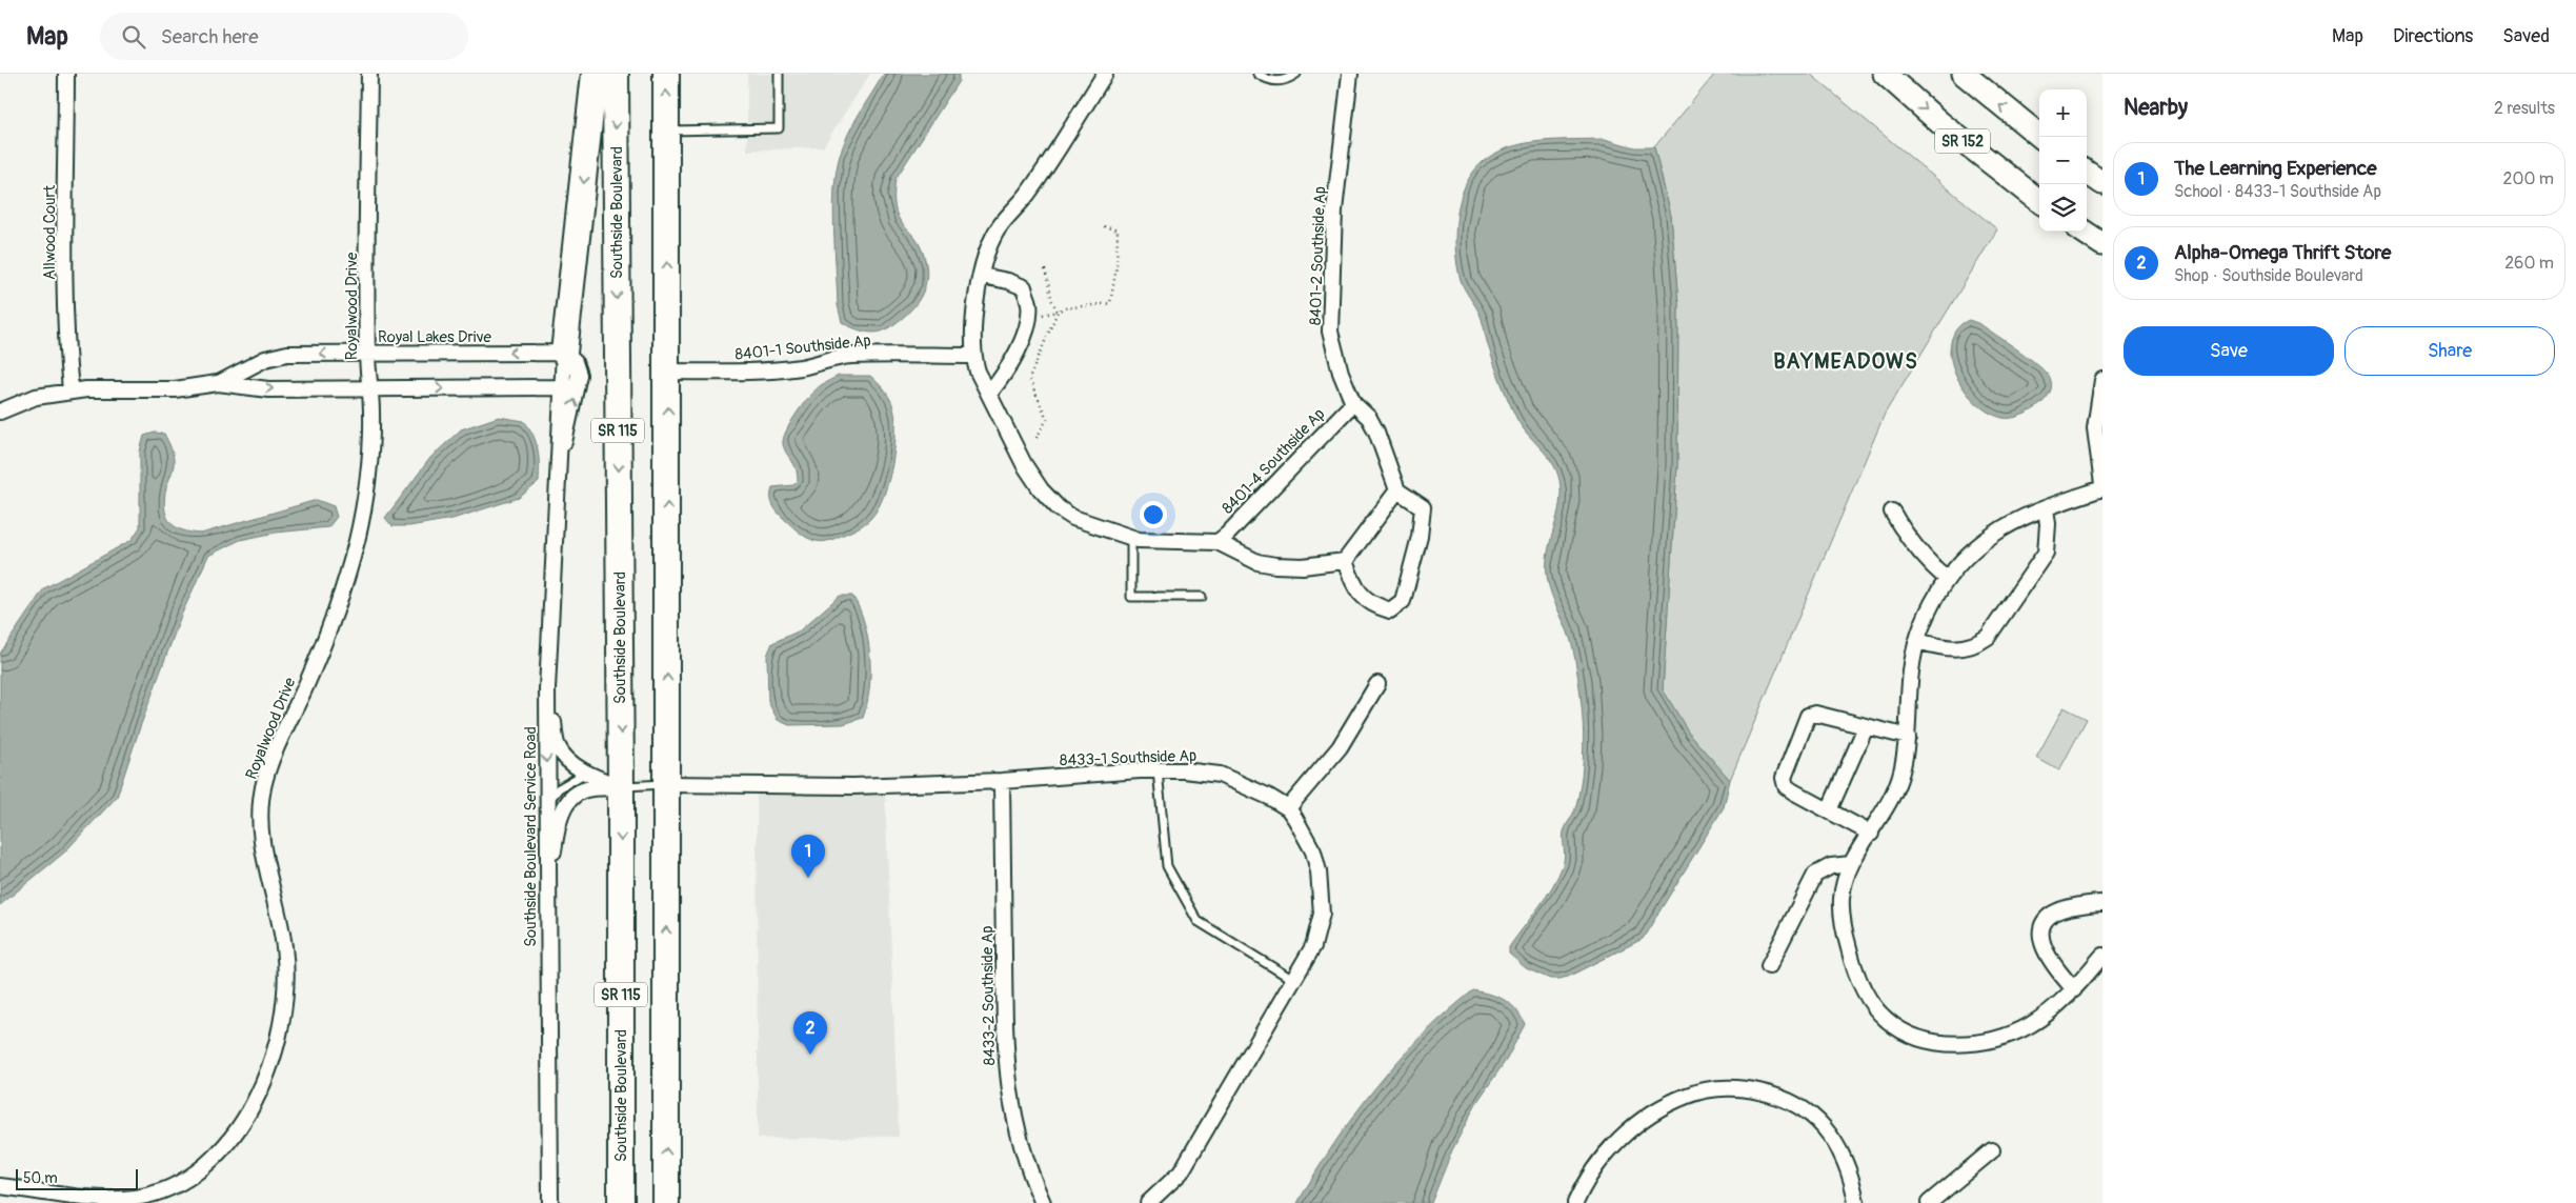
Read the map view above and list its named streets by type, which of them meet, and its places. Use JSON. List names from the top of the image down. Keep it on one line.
{"streets":{"highway":["Southside Boulevard","SR 115"],"main road":["SR 152"],"street":["Allwood Court","8401-2 Southside Ap","Royalwood Drive","Royal Lakes Drive","8401-1 Southside Ap","8401-4 Southside Ap","8433-1 Southside Ap","Southside Boulevard Service Road","8433-2 Southside Ap"]},"crossings":[["Allwood Court","Royal Lakes Drive"],["8401-2 Southside Ap","8401-4 Southside Ap"],["Royalwood Drive","Royal Lakes Drive"],["Royal Lakes Drive","Southside Boulevard Service Road"],["8401-1 Southside Ap","SR 115"],["SR 115","8433-1 Southside Ap"],["8433-1 Southside Ap","8433-2 Southside Ap"]],"districts":["BAYMEADOWS"],"scale_bar":"50 m","page":{"header":"Map","search":"Search here","nav":["Map","Directions","Saved"],"heading":["Nearby","2 results"],"map_buttons":["+","−"],"list":[{"mark":"1","name":"The Learning Experience","note":"School · 8433-1 Southside Ap","value":"200 m"},{"mark":"2","name":"Alpha-Omega Thrift Store","note":"Shop · Southside Boulevard","value":"260 m"}],"buttons":["Save","Share"],"pins":["1","2"],"scale":"50 m"}}
